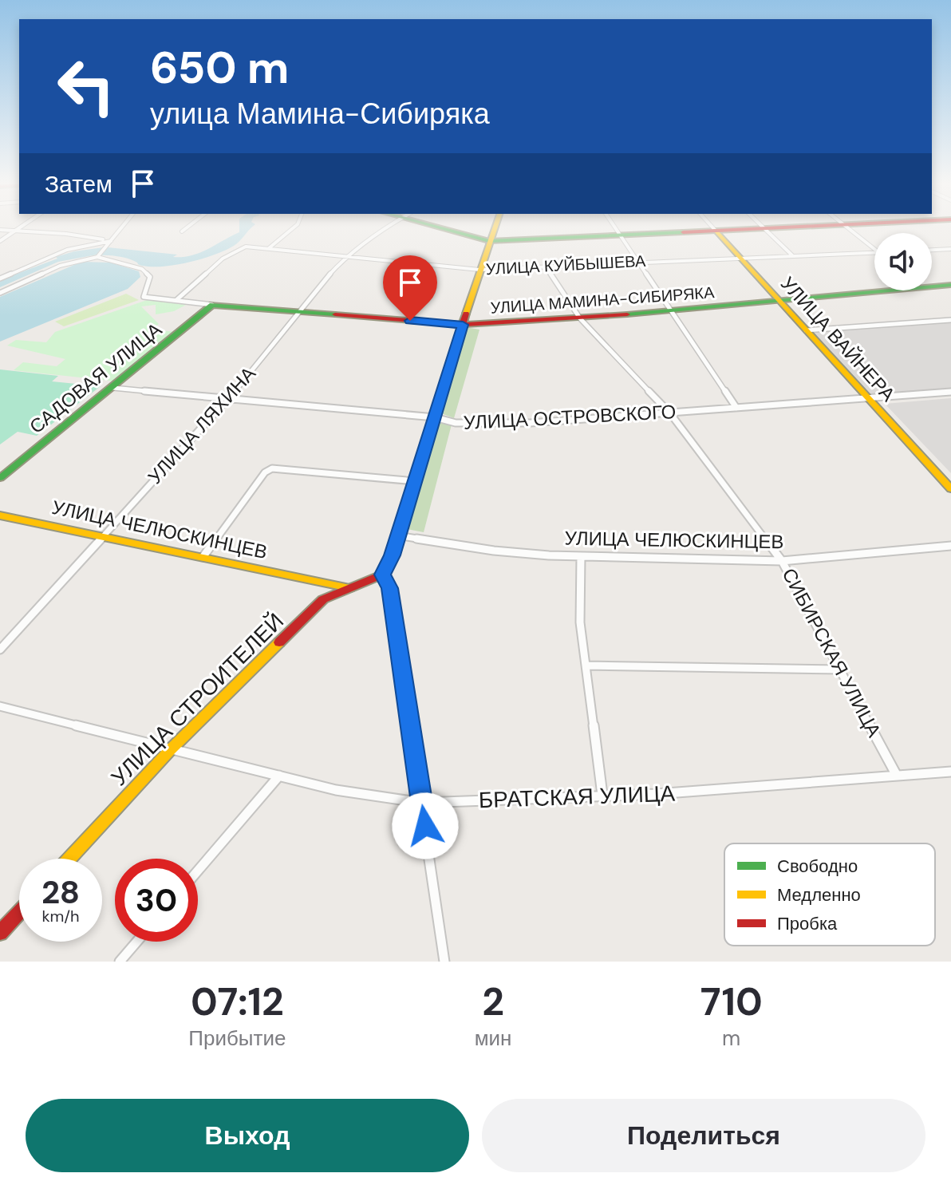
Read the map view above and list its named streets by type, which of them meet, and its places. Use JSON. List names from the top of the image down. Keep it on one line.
{"streets":{"street":["УЛИЦА КУЙБЫШЕВА","УЛИЦА МАМИНА-СИБИРЯКА","УЛИЦА ВАЙНЕРА","САДОВАЯ УЛИЦА","УЛИЦА ОСТРОВСКОГО","УЛИЦА ЛЯХИНА","УЛИЦА ЧЕЛЮСКИНЦЕВ","СИБИРСКАЯ УЛИЦА","УЛИЦА СТРОИТЕЛЕЙ","БРАТСКАЯ УЛИЦА"]},"crossings":[["УЛИЦА КУЙБЫШЕВА","УЛИЦА МАМИНА-СИБИРЯКА"],["УЛИЦА КУЙБЫШЕВА","УЛИЦА ВАЙНЕРА"],["УЛИЦА КУЙБЫШЕВА","УЛИЦА ЛЯХИНА"],["УЛИЦА КУЙБЫШЕВА","СИБИРСКАЯ УЛИЦА"],["УЛИЦА МАМИНА-СИБИРЯКА","УЛИЦА ВАЙНЕРА"],["УЛИЦА МАМИНА-СИБИРЯКА","САДОВАЯ УЛИЦА"],["УЛИЦА МАМИНА-СИБИРЯКА","УЛИЦА ЛЯХИНА"],["УЛИЦА МАМИНА-СИБИРЯКА","СИБИРСКАЯ УЛИЦА"],["УЛИЦА ВАЙНЕРА","УЛИЦА ОСТРОВСКОГО"],["САДОВАЯ УЛИЦА","УЛИЦА ОСТРОВСКОГО"],["УЛИЦА ОСТРОВСКОГО","УЛИЦА ЛЯХИНА"],["УЛИЦА ОСТРОВСКОГО","СИБИРСКАЯ УЛИЦА"],["УЛИЦА ЛЯХИНА","УЛИЦА ЧЕЛЮСКИНЦЕВ"],["УЛИЦА ЧЕЛЮСКИНЦЕВ","СИБИРСКАЯ УЛИЦА"],["УЛИЦА ЧЕЛЮСКИНЦЕВ","УЛИЦА СТРОИТЕЛЕЙ"],["СИБИРСКАЯ УЛИЦА","БРАТСКАЯ УЛИЦА"],["УЛИЦА СТРОИТЕЛЕЙ","БРАТСКАЯ УЛИЦА"]],"legend":["Свободно","Медленно","Пробка"],"page":{"turn":["650 m","улица Мамина-Сибиряка"],"then":"Затем","speed":"28 km/h","limit":"30","eta":["07:12","Прибытие","2","мин","710","m"],"buttons":["Выход","Поделиться"]}}
